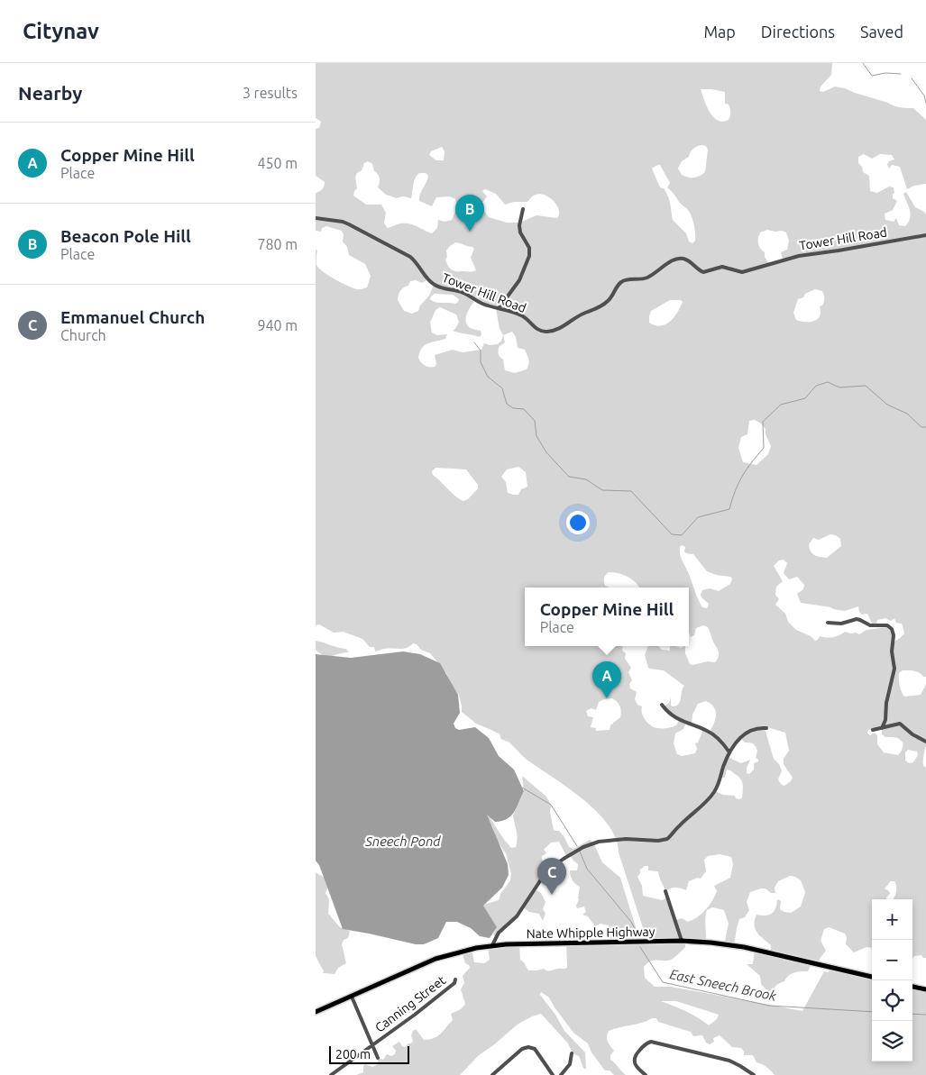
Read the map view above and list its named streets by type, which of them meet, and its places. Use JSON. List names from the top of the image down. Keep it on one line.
{"streets":{"main road":["Nate Whipple Highway"],"street":["Tower Hill Road","Canning Street"]},"water":["Sneech Pond","East Sneech Brook"],"scale_bar":"200 m","page":{"header":"Citynav","nav":["Map","Directions","Saved"],"heading":["Nearby","3 results"],"list":[{"mark":"A","name":"Copper Mine Hill","note":"Place","value":"450 m"},{"mark":"B","name":"Beacon Pole Hill","note":"Place","value":"780 m"},{"mark":"C","name":"Emmanuel Church","note":"Church","value":"940 m"}],"pins":["B","A","C"],"popup":["Copper Mine Hill","Place"],"map_buttons":["+","−"],"scale":"200 m"}}
